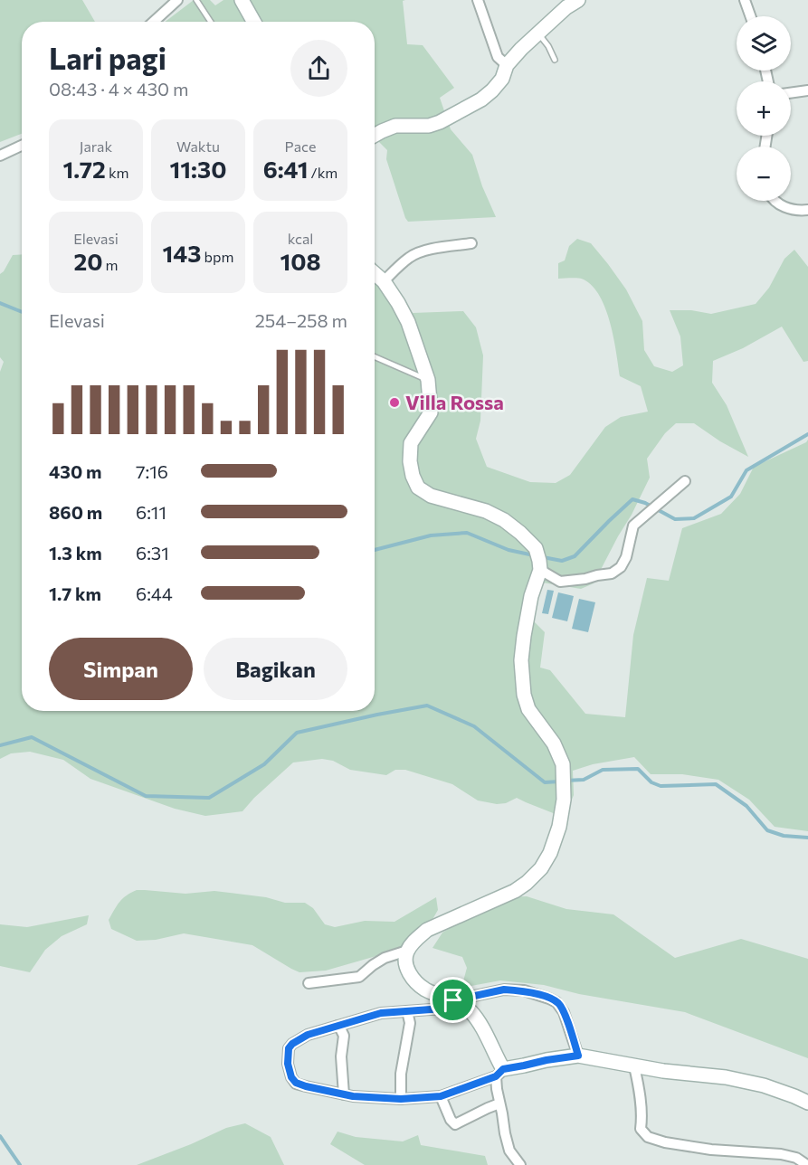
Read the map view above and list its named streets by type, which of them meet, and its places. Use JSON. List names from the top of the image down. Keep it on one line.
{"places":["Villa Rossa"],"page":{"map_buttons":["+","−"],"heading":["Lari pagi","08:43 · 4 × 430 m"],"stats":[["Jarak","1.72 km"],["Waktu","11:30"],["Pace","6:41 /km"],["Elevasi","20 m"],["143 bpm"],["kcal","108"]],"chart":["Elevasi","254–258 m"],"list":[{"name":"430 m","note":"7:16"},{"name":"860 m","note":"6:11"},{"name":"1.3 km","note":"6:31"},{"name":"1.7 km","note":"6:44"}],"buttons":["Simpan","Bagikan"]}}
